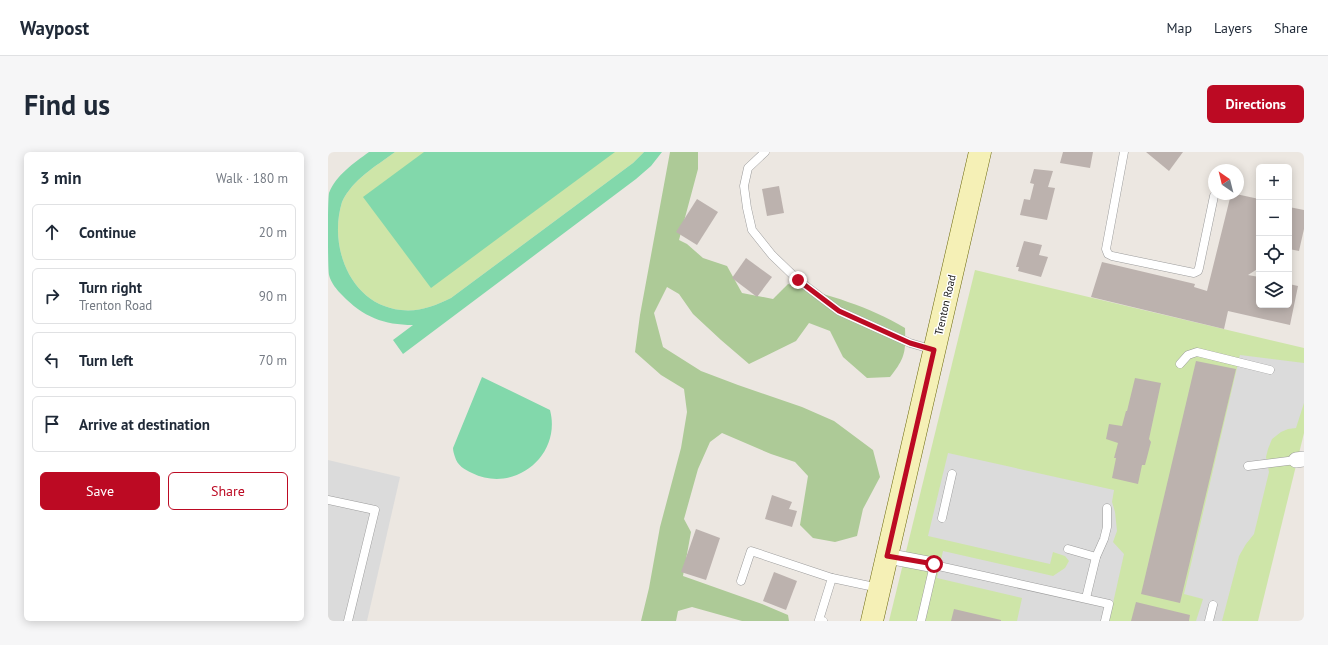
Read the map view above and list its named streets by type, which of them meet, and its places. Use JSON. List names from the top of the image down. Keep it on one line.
{"streets":{"main road":["Trenton Road"]},"north":"top left","page":{"header":"Waypost","nav":["Map","Layers","Share"],"buttons":["Directions",["Save","Share"]],"title":"Find us","heading":["3 min","Walk · 180 m"],"map_buttons":["+","−"],"list":[["Continue","20 m"],["Turn right","Trenton Road","90 m"],["Turn left","70 m"],"Arrive at destination"]}}
